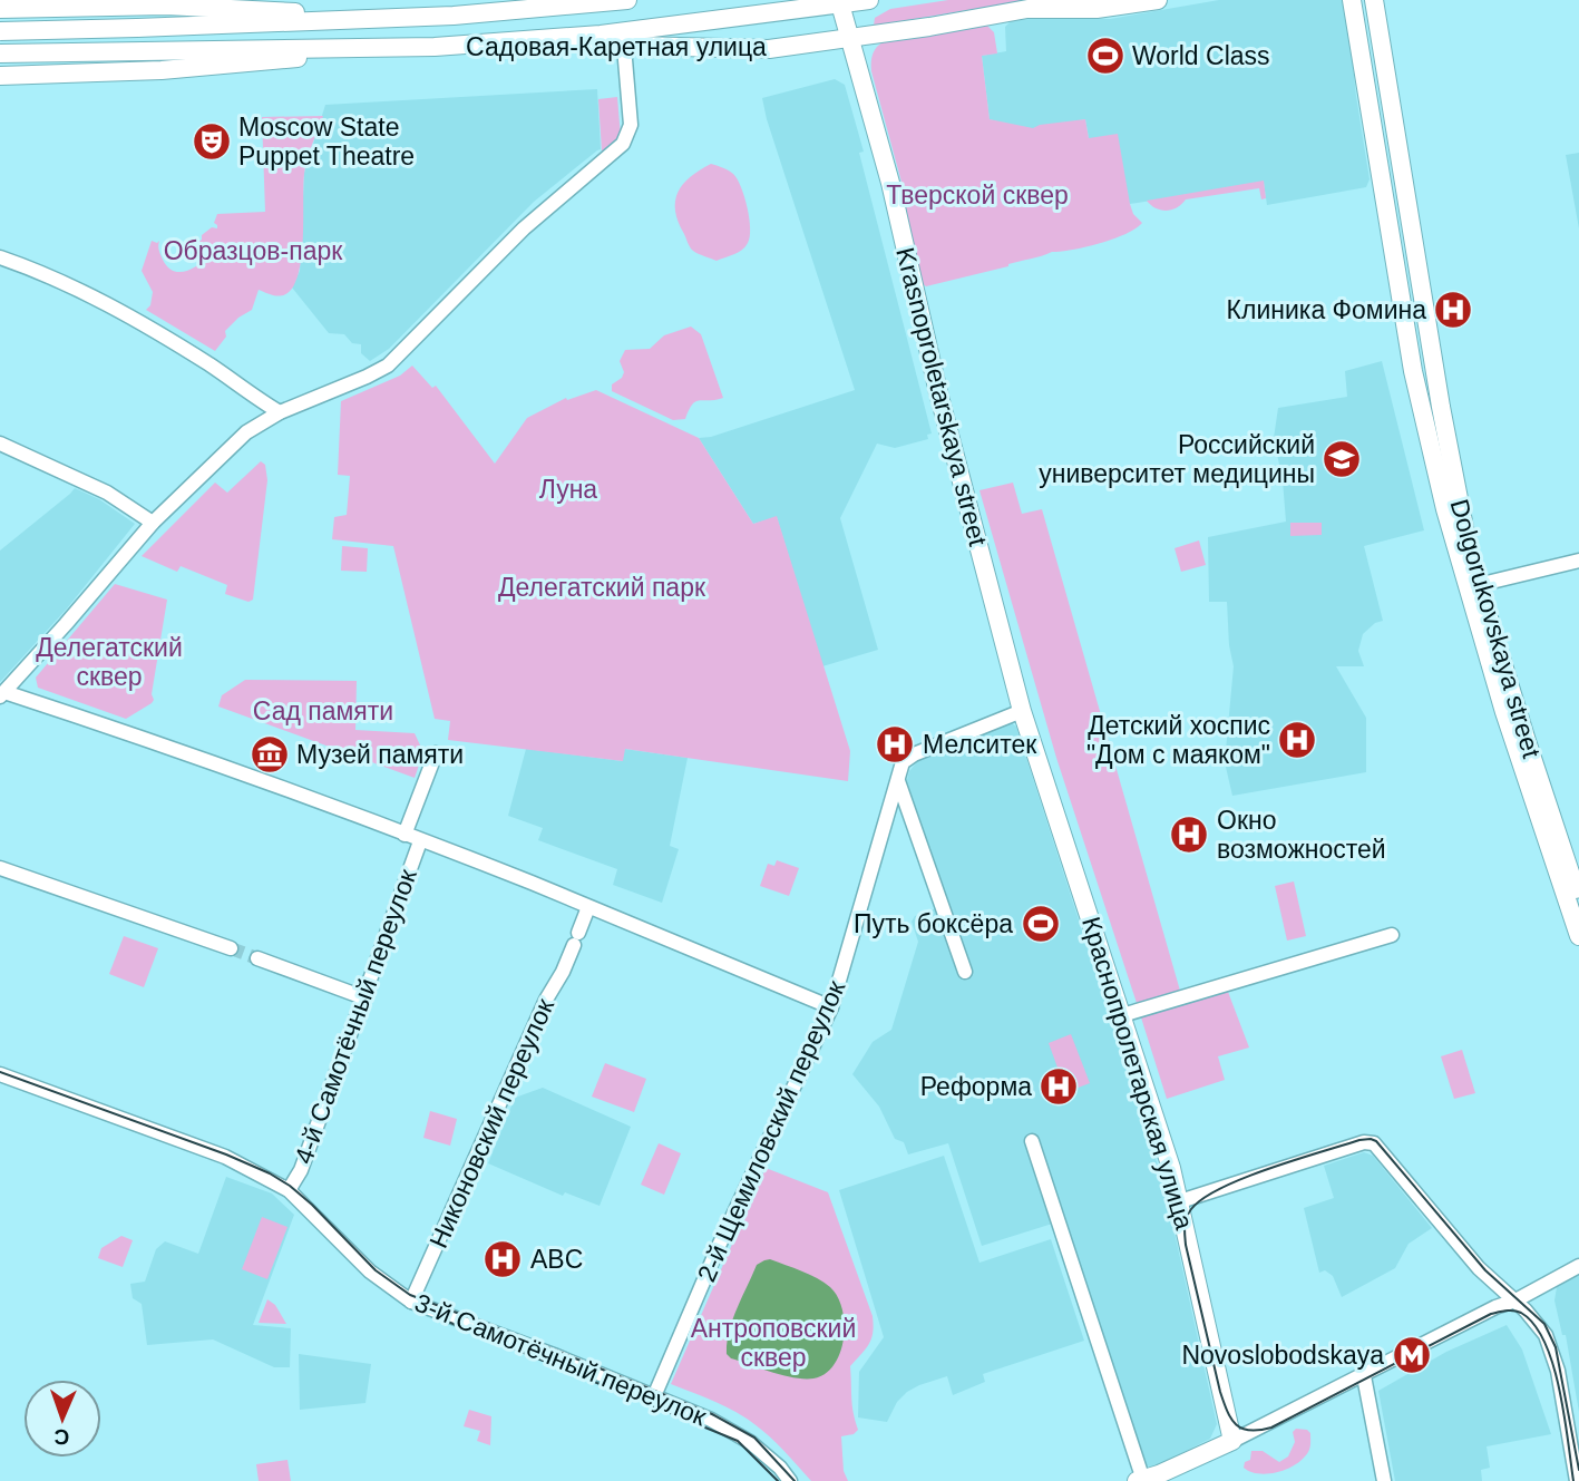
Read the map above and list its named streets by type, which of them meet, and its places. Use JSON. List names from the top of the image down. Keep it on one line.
{"streets":{"main road":["Садовая-Каретная улица","Krasnoproletarskaya street","Dolgorukovskaya street","Краснопролетарская улица"],"street":["4-й Самотёчный переулок","Никоновский переулок","2-й Щемиловский переулок","3-й Самотёчный переулок"]},"crossings":[["Садовая-Каретная улица","Krasnoproletarskaya street"],["Krasnoproletarskaya street","Краснопролетарская улица"],["Krasnoproletarskaya street","2-й Щемиловский переулок"],["4-й Самотёчный переулок","3-й Самотёчный переулок"],["Краснопролетарская улица","2-й Щемиловский переулок"],["Никоновский переулок","3-й Самотёчный переулок"],["2-й Щемиловский переулок","3-й Самотёчный переулок"]],"parks":["Тверской сквер","Образцов-парк","Луна","Делегатский парк","Делегатский сквер","Сад памяти","Антроповский сквер"],"places":{"sports":["World Class","Путь боксёра"],"theatre":["Moscow State Puppet Theatre"],"hospital":["Клиника Фомина","Детский хоспис \"Дом с маяком\"","Мелситек","Окно возможностей","Реформа","ABC"],"school or university":["Российский университет медицины"],"museum":["Музей памяти"],"metro station":["Novoslobodskaya"]},"north":"bottom"}
